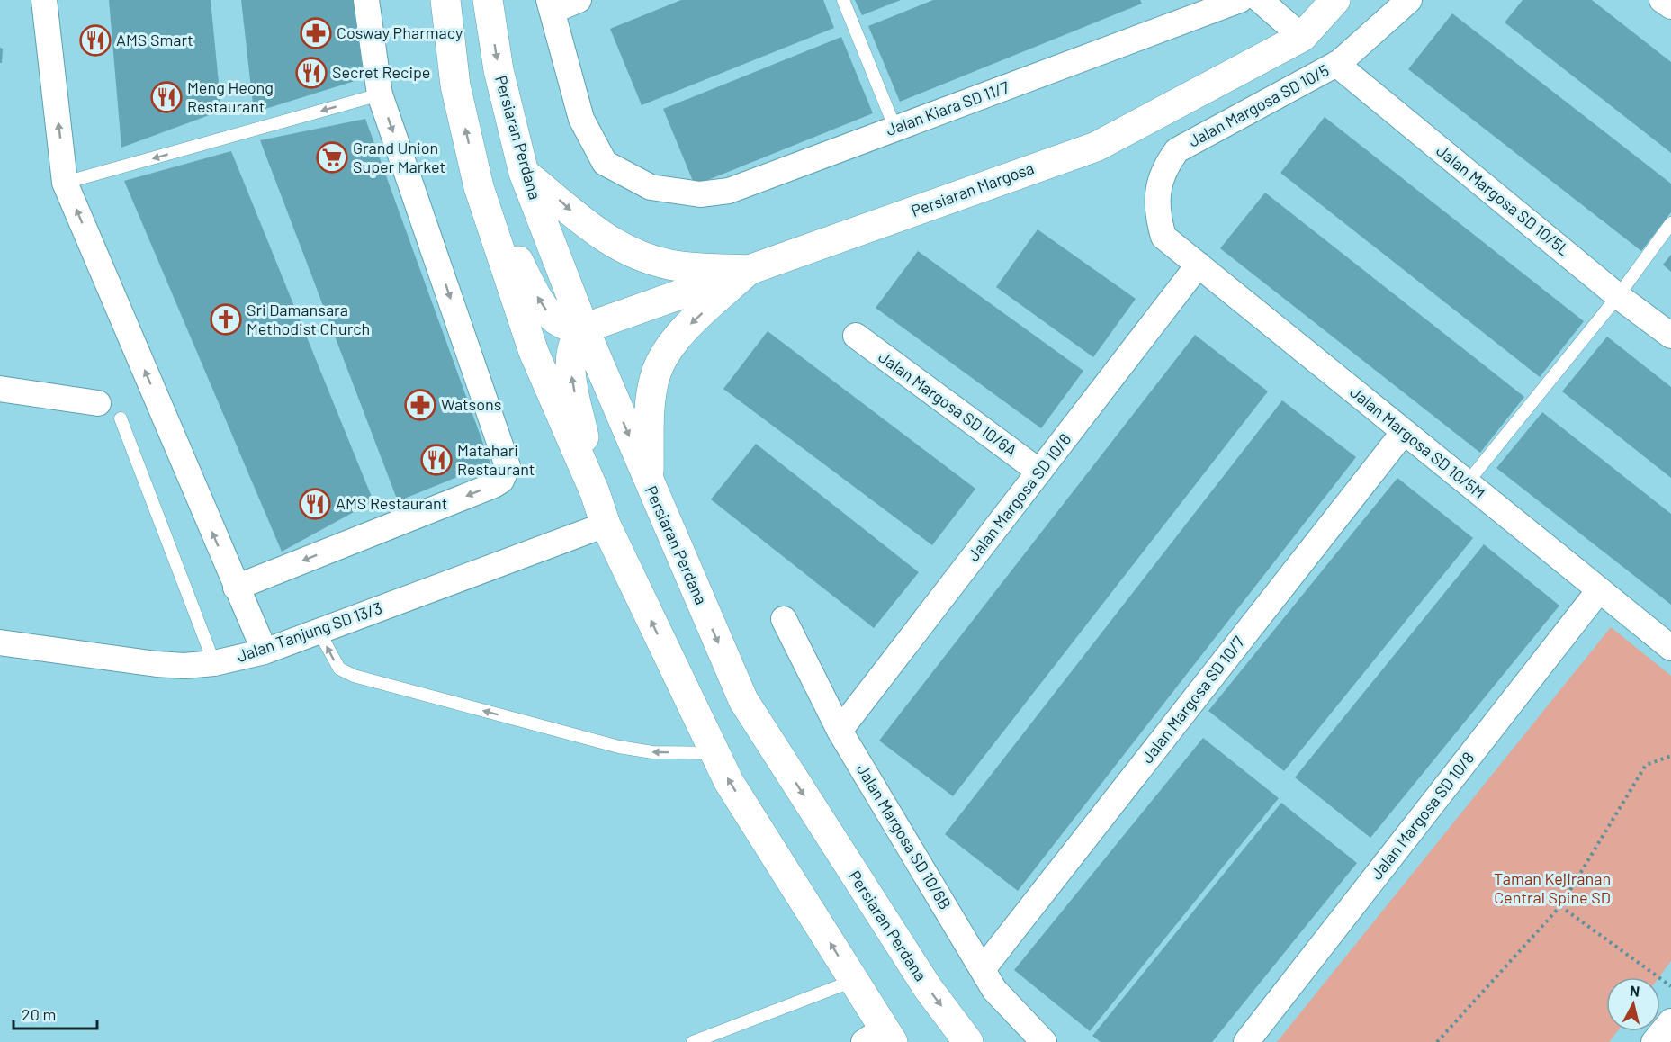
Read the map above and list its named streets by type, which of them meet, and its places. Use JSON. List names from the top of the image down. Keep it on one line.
{"streets":{"main road":["Persiaran Perdana","Persiaran Margosa"],"street":["Jalan Margosa SD 10/5","Jalan Kiara SD 11/7","Jalan Margosa SD 10/5L","Jalan Margosa SD 10/6A","Jalan Margosa SD 10/5M","Jalan Margosa SD 10/6","Jalan Tanjung SD 13/3","Jalan Margosa SD 10/7","Jalan Margosa SD 10/8","Jalan Margosa SD 10/6B"]},"crossings":[["Jalan Margosa SD 10/5","Jalan Margosa SD 10/5L"],["Jalan Margosa SD 10/5","Jalan Margosa SD 10/5M"],["Persiaran Perdana","Persiaran Margosa"],["Jalan Margosa SD 10/6A","Jalan Margosa SD 10/6"],["Jalan Margosa SD 10/5M","Jalan Margosa SD 10/6"],["Jalan Margosa SD 10/5M","Jalan Margosa SD 10/7"],["Jalan Margosa SD 10/5M","Jalan Margosa SD 10/8"],["Jalan Margosa SD 10/6","Jalan Margosa SD 10/6B"],["Jalan Margosa SD 10/7","Jalan Margosa SD 10/6B"]],"parks":["Taman Kejiranan Central Spine SD"],"places":{"pharmacy":["Cosway Pharmacy","Watsons"],"restaurant":["AMS Smart","Secret Recipe","Meng Heong Restaurant","Matahari Restaurant","AMS Restaurant"],"supermarket":["Grand Union Super Market"],"church":["Sri Damansara Methodist Church"]},"scale_bar":"20 m","north":"top"}
